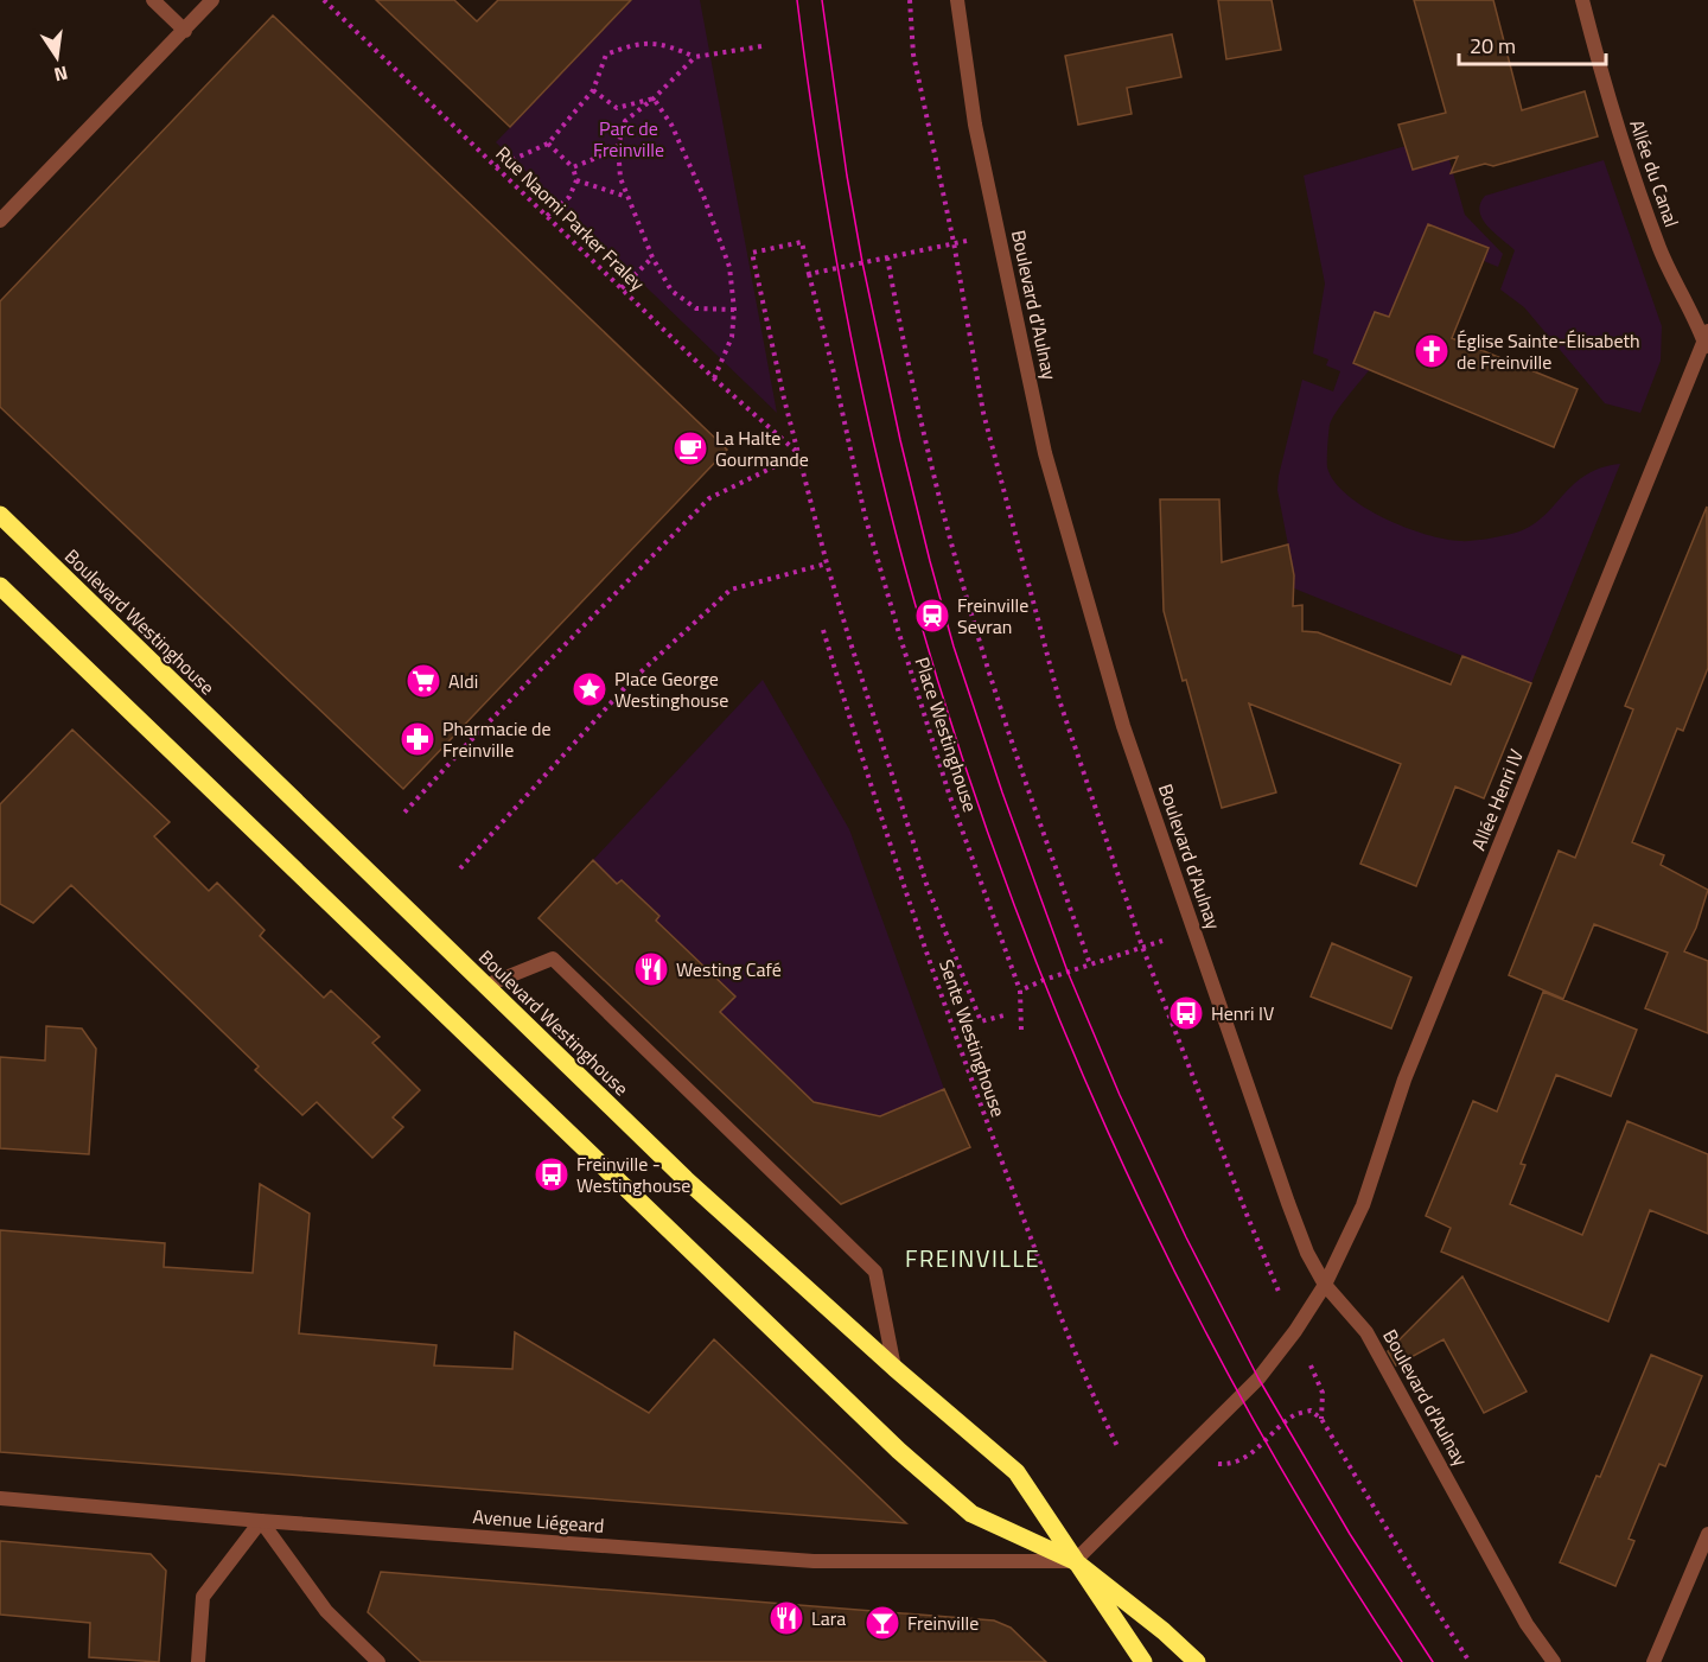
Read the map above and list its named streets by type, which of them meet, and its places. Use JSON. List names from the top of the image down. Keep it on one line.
{"streets":{"main road":["Boulevard Westinghouse"],"street":["Allée du Canal","Boulevard d'Aulnay","Allée Henri IV","Avenue Liégeard"],"path":["Rue Naomi Parker Fraley","Place Westinghouse","Sente Westinghouse"]},"crossings":[["Allée du Canal","Allée Henri IV"],["Rue Naomi Parker Fraley","Place Westinghouse"],["Boulevard d'Aulnay","Allée Henri IV"],["Boulevard Westinghouse","Allée Henri IV"],["Boulevard Westinghouse","Avenue Liégeard"],["Allée Henri IV","Avenue Liégeard"]],"districts":["FREINVILLE"],"parks":["Parc de Freinville"],"places":{"church":["Église Sainte-Élisabeth de Freinville"],"cafe":["La Halte Gourmande"],"station":["Freinville Sevran"],"supermarket":["Aldi"],"place":["Place George Westinghouse"],"pharmacy":["Pharmacie de Freinville"],"restaurant":["Westing Café","Lara"],"bus stop":["Henri IV","Freinville - Westinghouse"],"bar":["Freinville"]},"scale_bar":"20 m","north":"bottom"}
